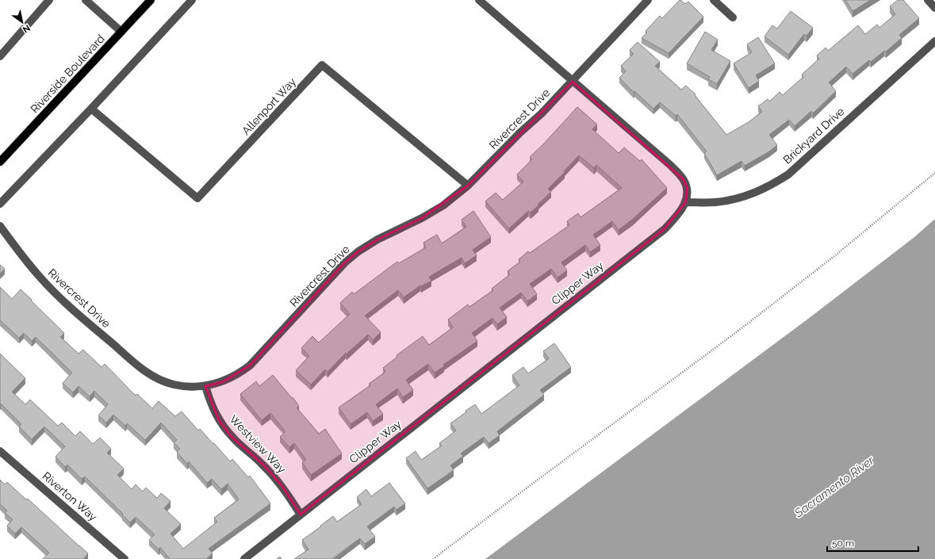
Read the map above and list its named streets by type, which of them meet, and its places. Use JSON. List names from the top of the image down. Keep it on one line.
{"streets":{"main road":["Riverside Boulevard"],"street":["Allenport Way","Rivercrest Drive","Brickyard Drive","Clipper Way","Westview Way","Riverton Way"]},"crossings":[["Allenport Way","Rivercrest Drive"],["Rivercrest Drive","Westview Way"],["Brickyard Drive","Clipper Way"],["Clipper Way","Westview Way"]],"water":["Sacramento River"],"scale_bar":"50 m","north":"bottom right"}
